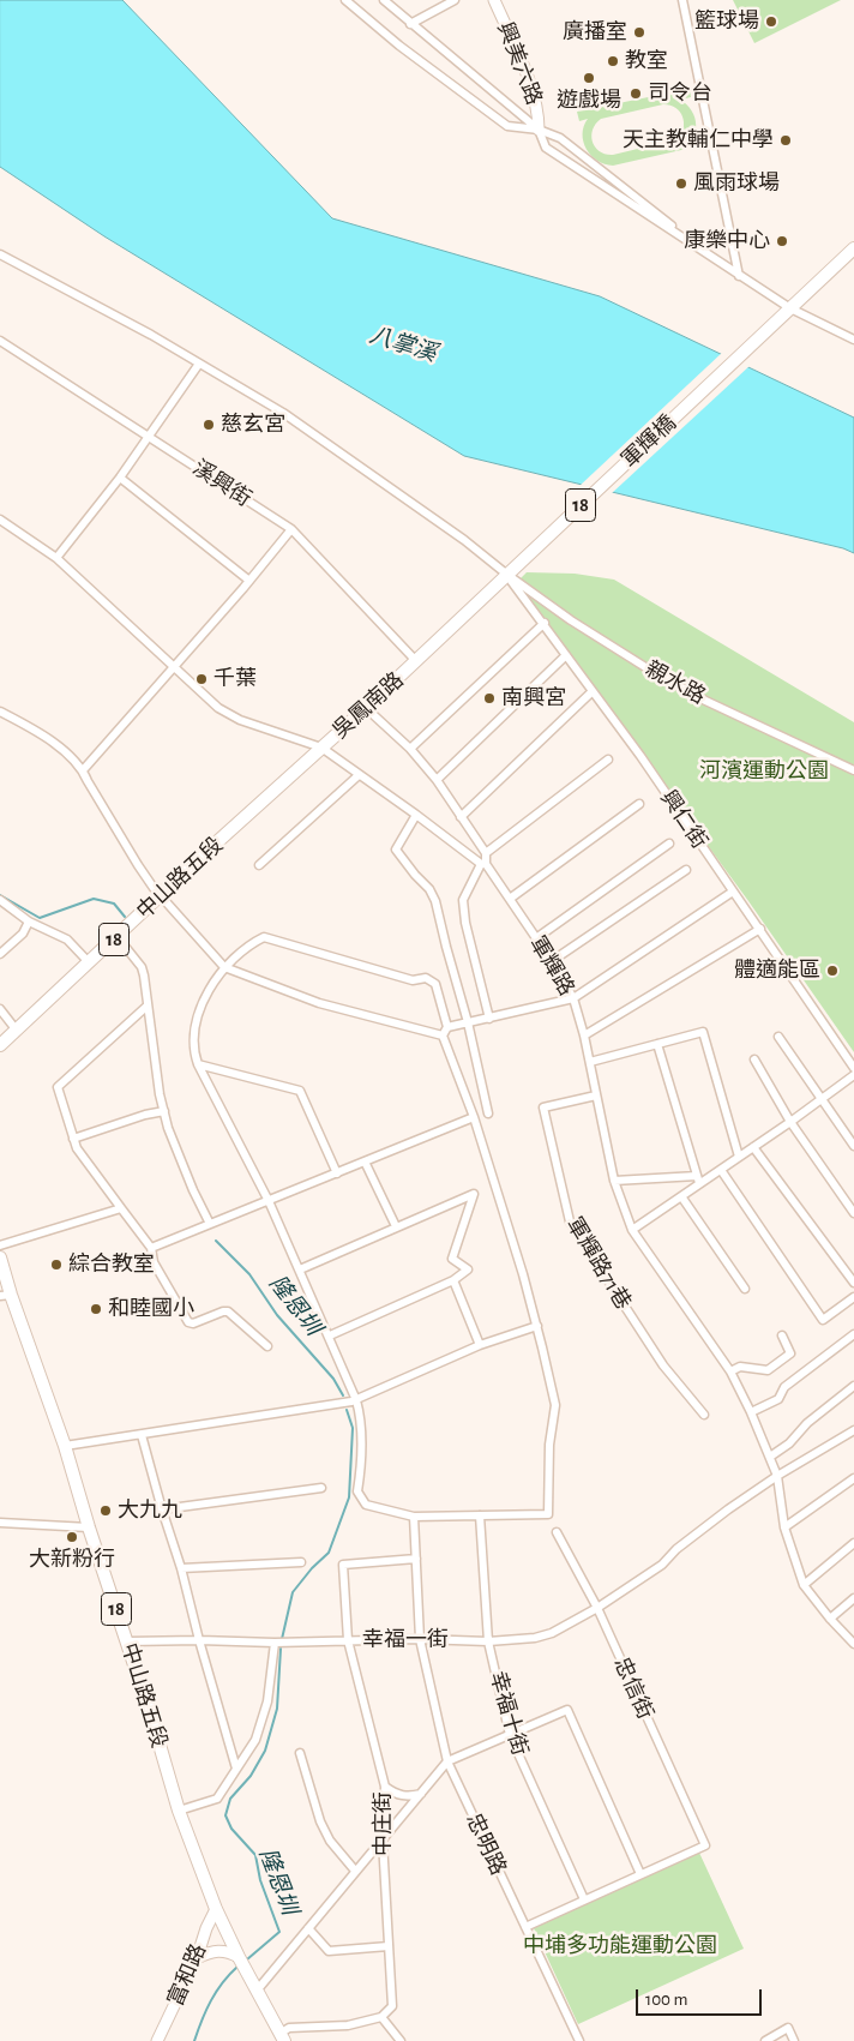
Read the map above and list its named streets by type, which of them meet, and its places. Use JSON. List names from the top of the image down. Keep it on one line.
{"streets":{"main road":["軍輝橋","18","吳鳳南路","中山路五段"],"street":["興美六路","溪興街","親水路","興仁街","軍輝路","軍輝路71巷","幸福一街","忠信街","幸福十街","中庄街","忠明路","富和路"]},"crossings":[["軍輝橋","18"],["軍輝橋","親水路"],["軍輝橋","吳鳳南路"],["軍輝橋","興仁街"],["溪興街","吳鳳南路"],["18","中山路五段"],["親水路","吳鳳南路"],["親水路","興仁街"],["吳鳳南路","興仁街"],["吳鳳南路","中山路五段"],["吳鳳南路","軍輝路"],["中山路五段","幸福一街"],["中山路五段","富和路"],["軍輝路","軍輝路71巷"],["軍輝路","幸福一街"],["幸福一街","忠信街"],["幸福一街","幸福十街"],["幸福一街","中庄街"],["幸福一街","忠明路"],["中庄街","忠明路"]],"water":["八掌溪","隆恩圳"],"parks":["河濱運動公園","中埔多功能運動公園"],"places":["籃球場","廣播室","教室","遊戲場","司令台","天主教輔仁中學","風雨球場","康樂中心","慈玄宮","千葉","南興宮","體適能區","綜合教室","和睦國小","大九九","大新粉行"],"scale_bar":"100 m"}
